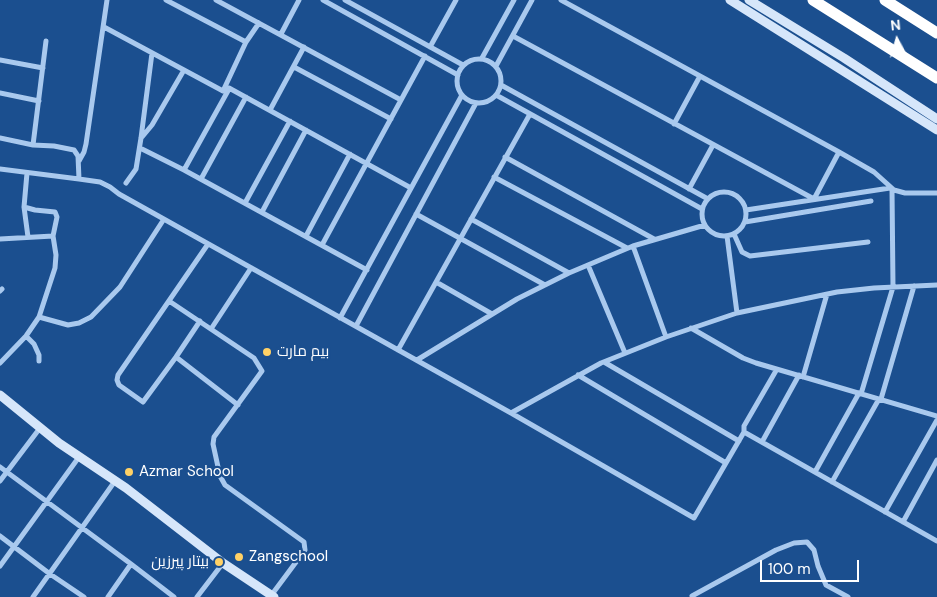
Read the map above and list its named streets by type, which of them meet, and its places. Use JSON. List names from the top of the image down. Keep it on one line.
{"places":["بیم مارت","Azmar School","Zangschool","بيتار پيرزين"],"scale_bar":"100 m","north":"top"}
